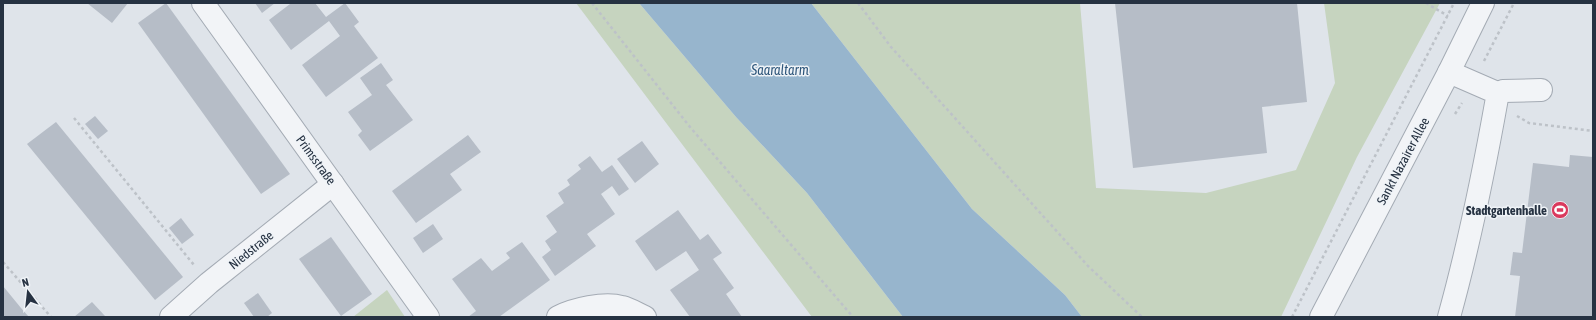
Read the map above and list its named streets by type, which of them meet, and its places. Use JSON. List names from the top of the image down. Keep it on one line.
{"streets":{"street":["Primsstraße","Sankt Nazairer Allee","Niedstraße"]},"crossings":[["Primsstraße","Niedstraße"]],"water":["Saaraltarm"],"places":{"sports":["Stadtgartenhalle"]},"north":"top"}
